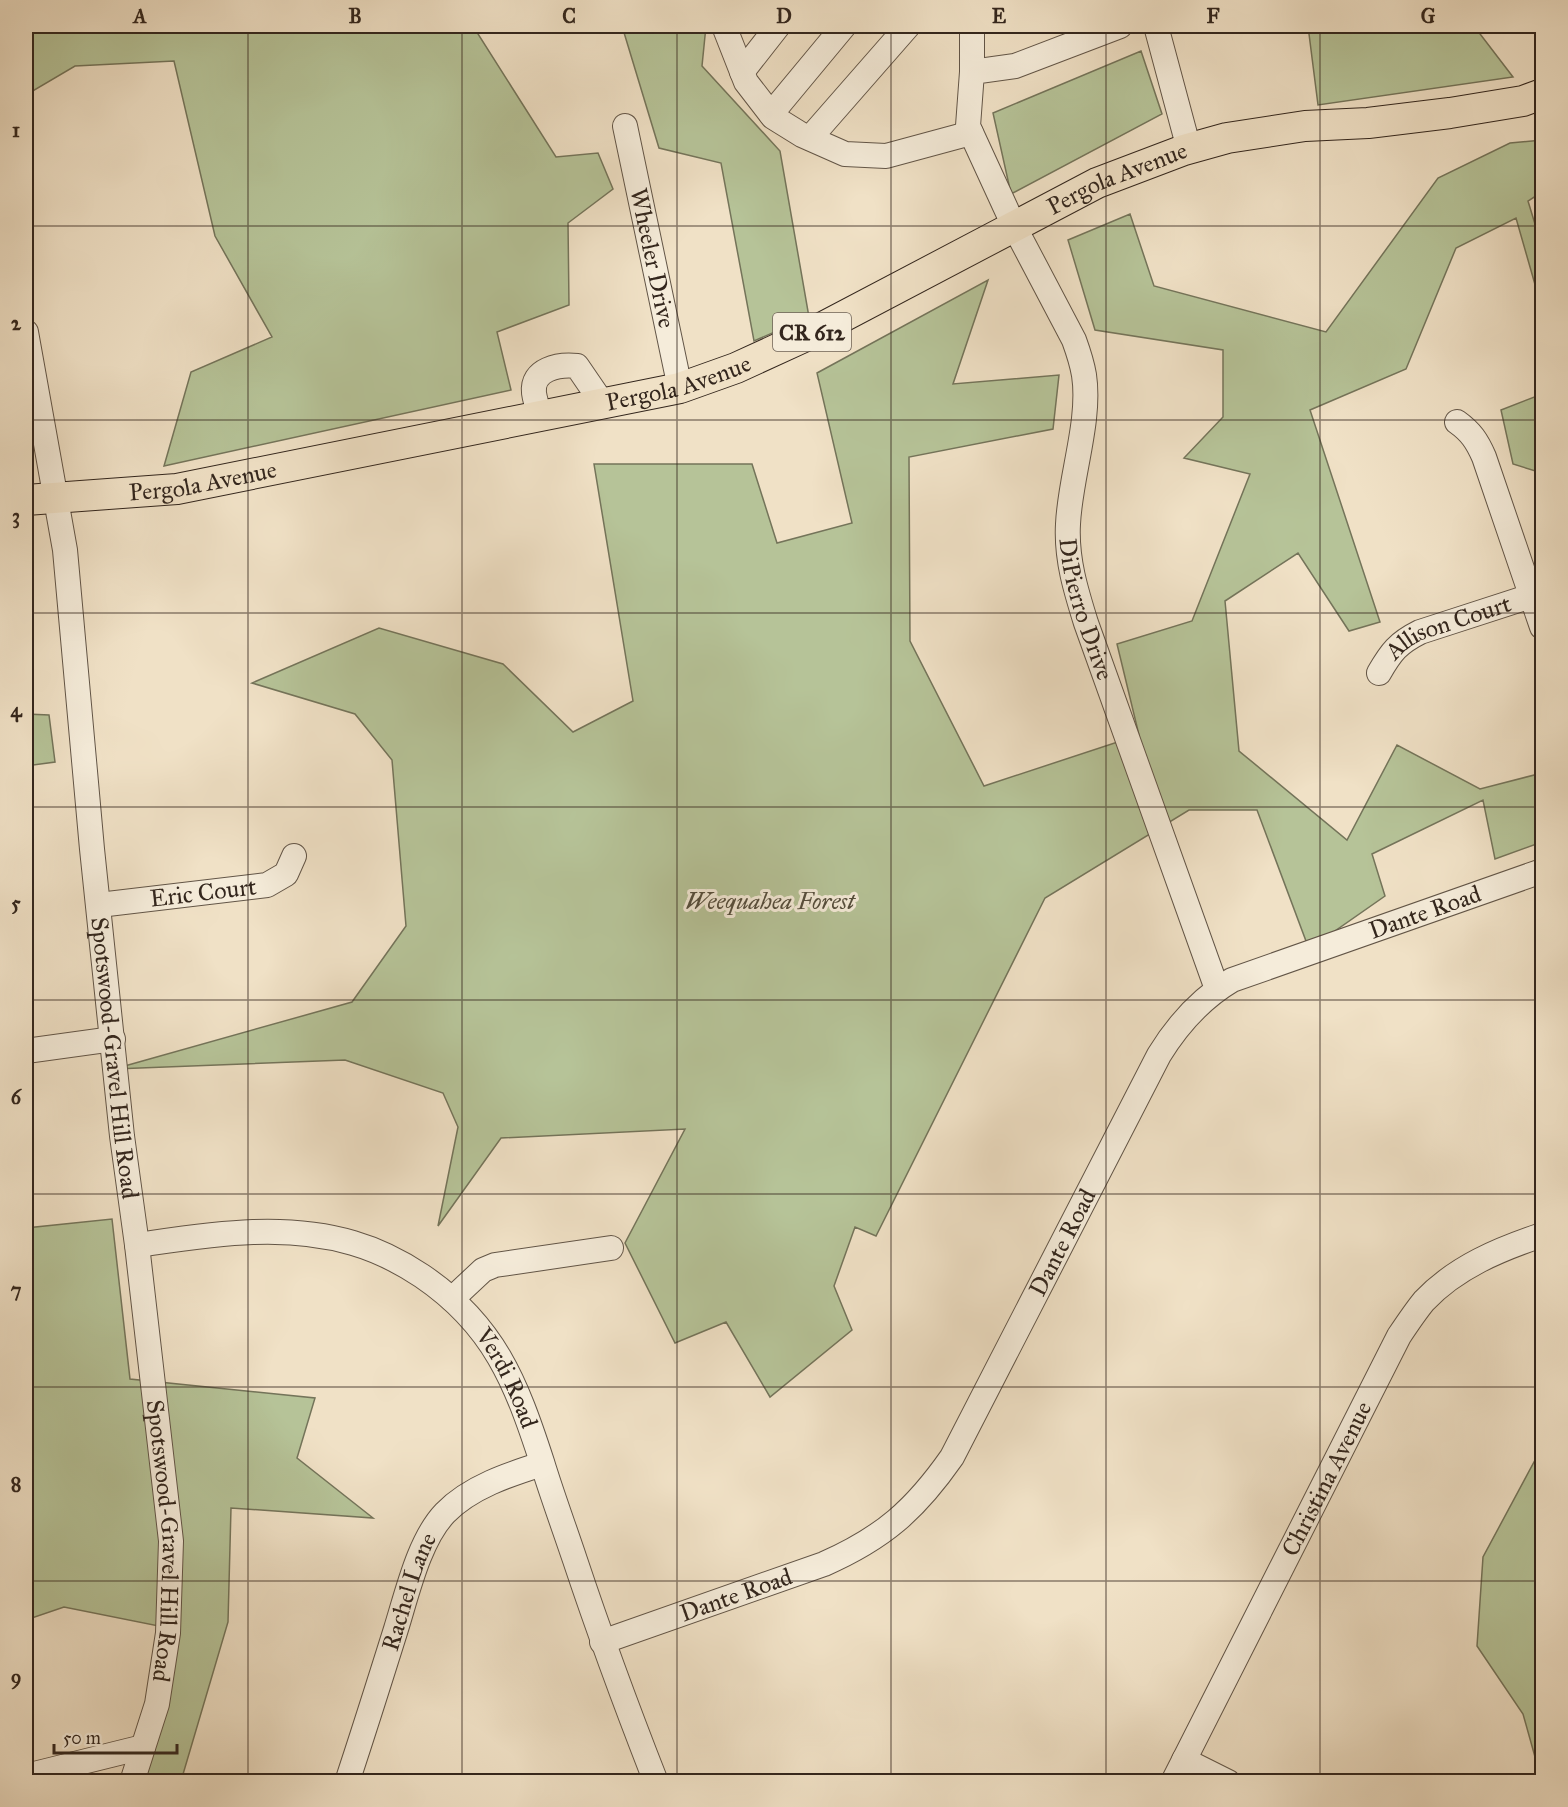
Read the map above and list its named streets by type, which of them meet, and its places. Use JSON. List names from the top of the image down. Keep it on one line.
{"streets":{"main road":["Pergola Avenue","CR 612"],"street":["Wheeler Drive","DiPierro Drive","Allison Court","Eric Court","Dante Road","Spotswood-Gravel Hill Road","Verdi Road","Christina Avenue","Rachel Lane"]},"crossings":[["Pergola Avenue","Wheeler Drive"],["Pergola Avenue","CR 612"],["Pergola Avenue","DiPierro Drive"],["Pergola Avenue","Spotswood-Gravel Hill Road"],["CR 612","Spotswood-Gravel Hill Road"],["DiPierro Drive","Dante Road"],["Eric Court","Spotswood-Gravel Hill Road"],["Dante Road","Verdi Road"],["Spotswood-Gravel Hill Road","Verdi Road"],["Verdi Road","Rachel Lane"]],"parks":["Weequahea Forest"],"scale_bar":"50 m","grid":{"columns":["A","B","C","D","E","F","G"],"rows":["1","2","3","4","5","6","7","8","9"]}}
